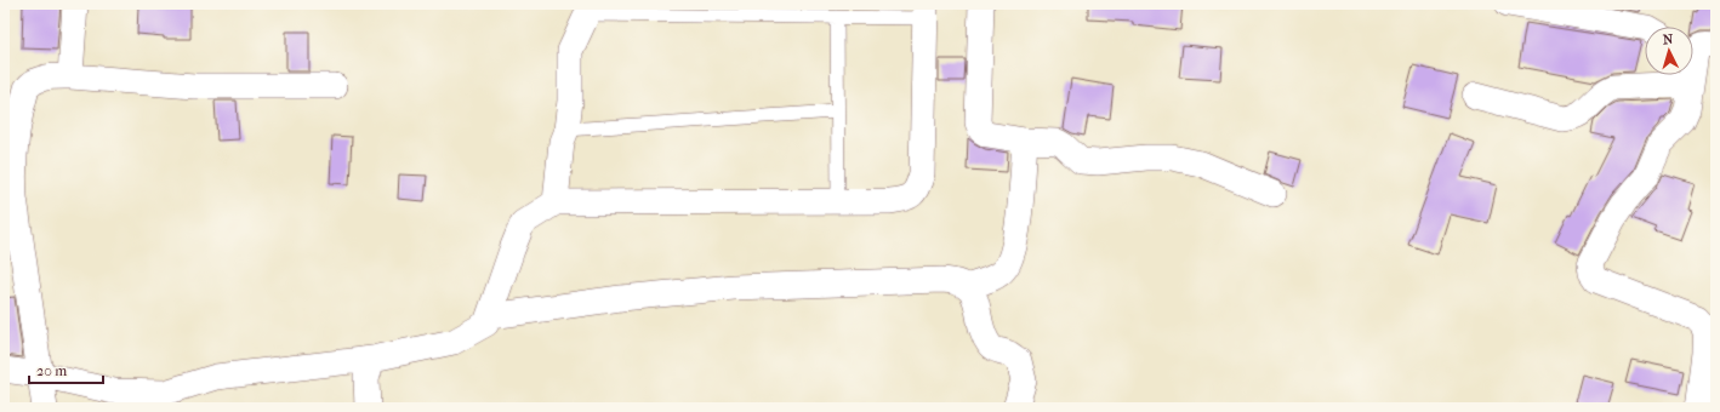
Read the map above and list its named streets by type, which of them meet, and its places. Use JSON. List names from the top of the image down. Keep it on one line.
{"scale_bar":"20 m","north":"top"}
